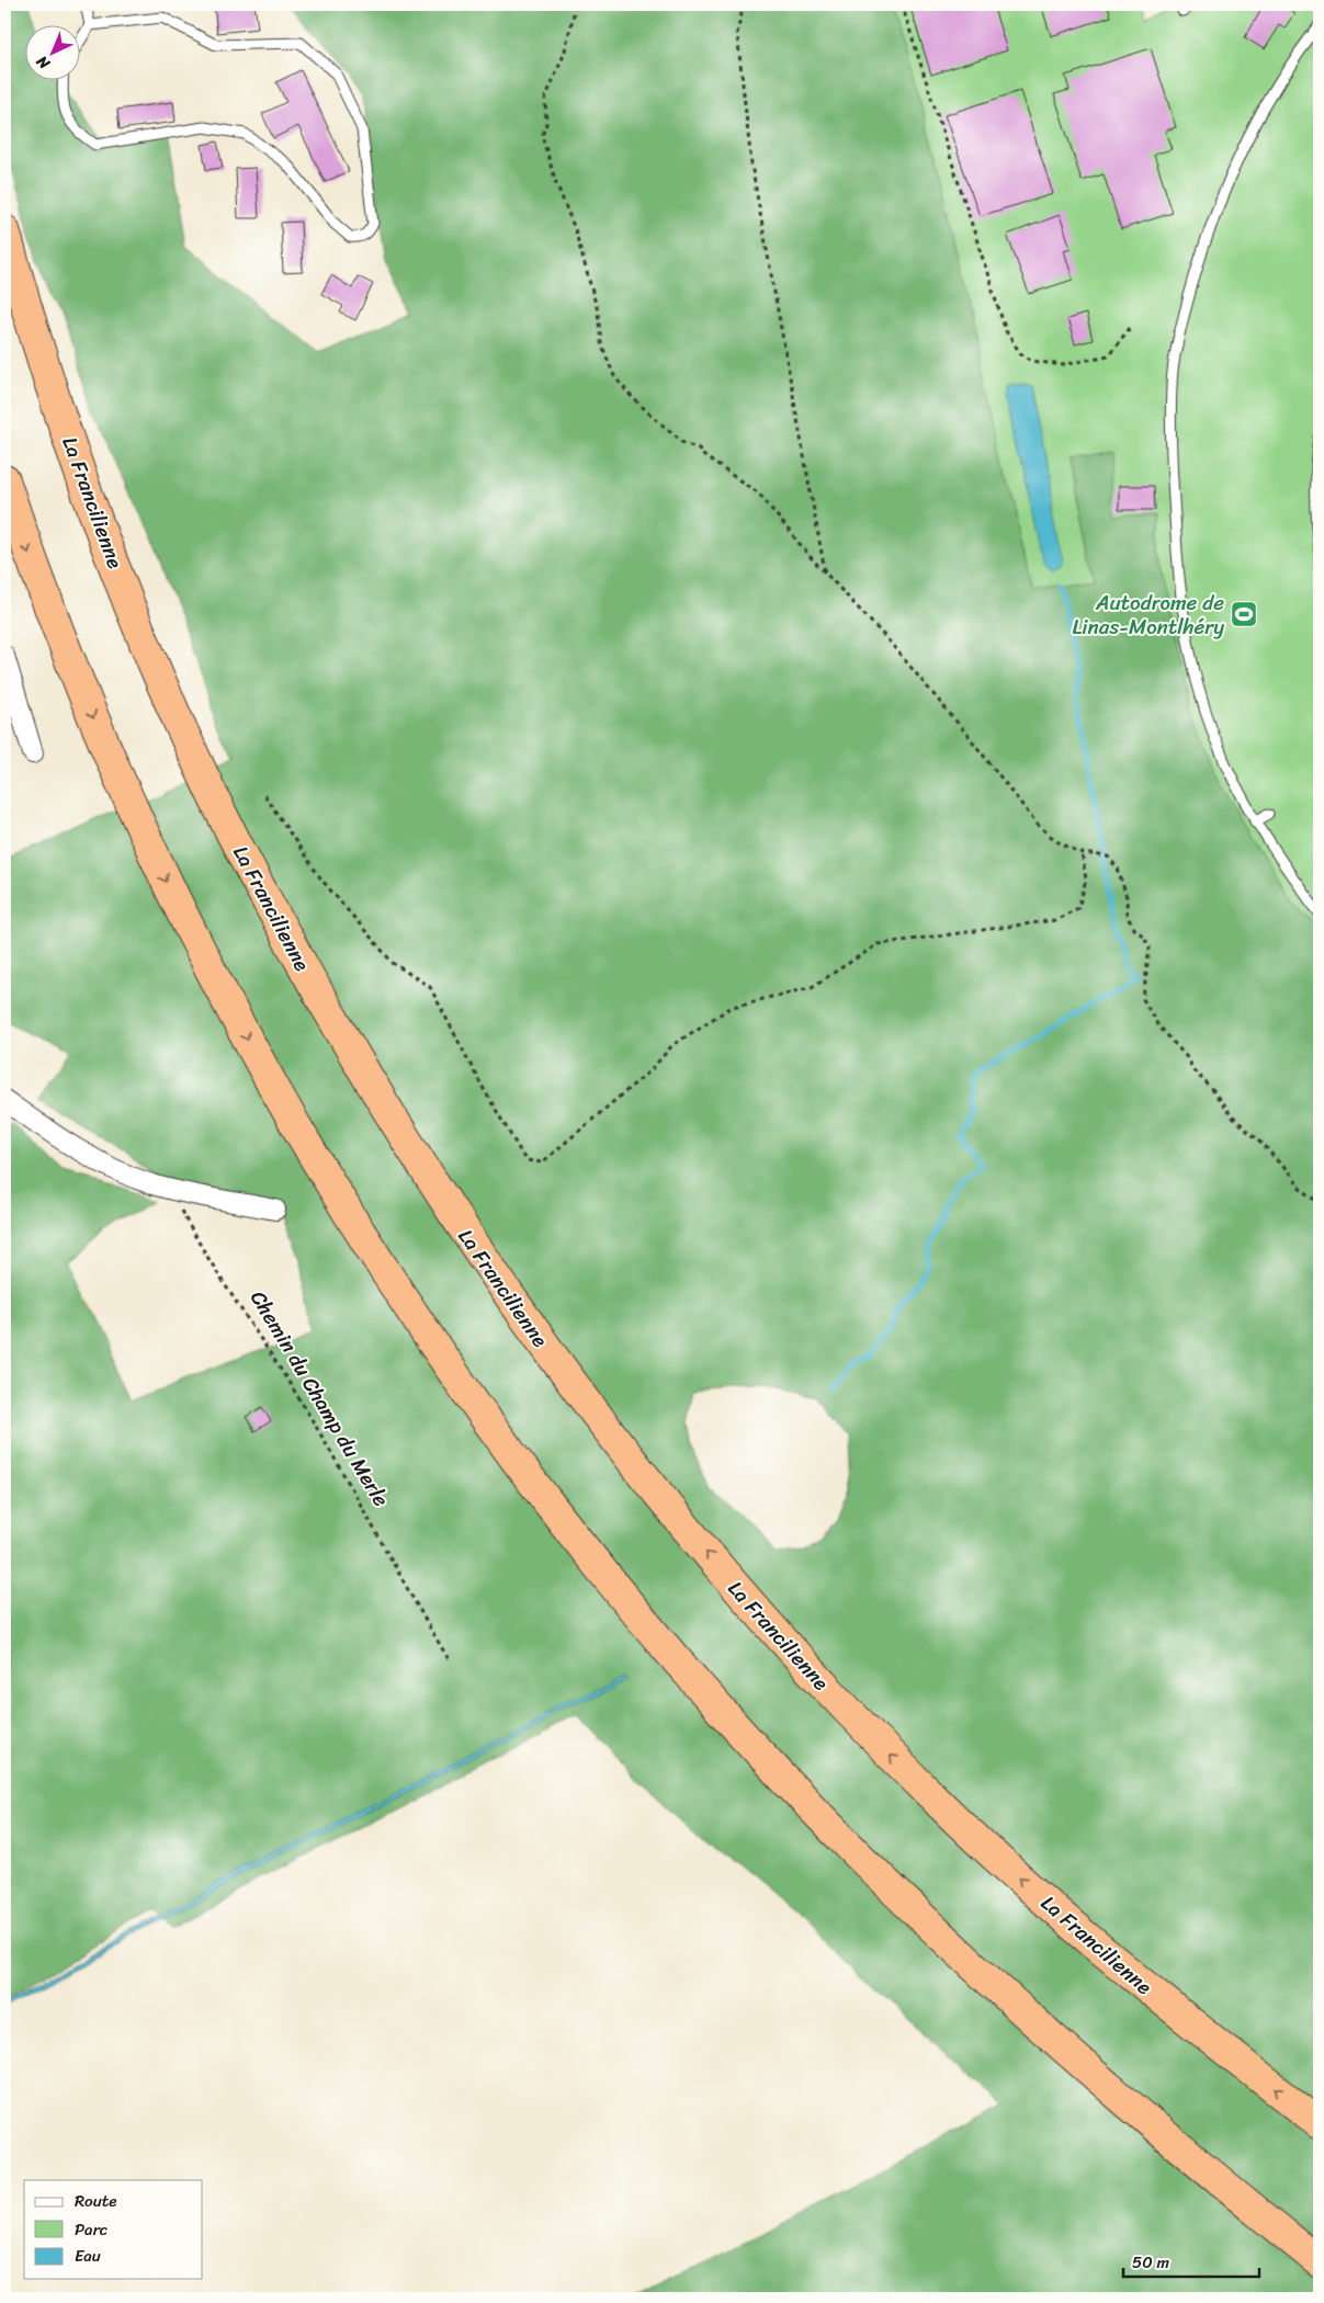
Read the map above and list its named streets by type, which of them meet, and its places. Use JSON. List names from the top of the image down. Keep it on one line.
{"streets":{"highway":["La Francilienne"],"path":["Chemin du Champ du Merle"]},"places":{"sports":["Autodrome de Linas-Montlhéry"]},"legend":["Route","Parc","Eau"],"scale_bar":"50 m","north":"bottom left"}
